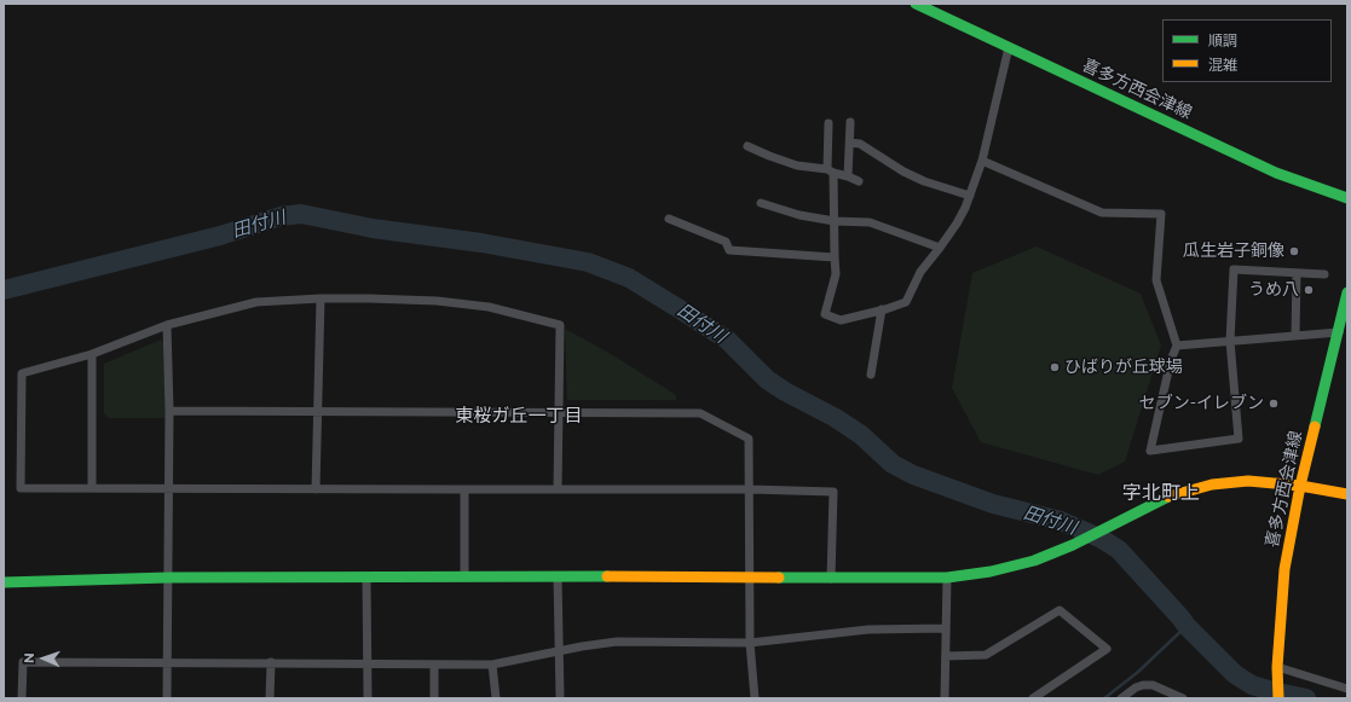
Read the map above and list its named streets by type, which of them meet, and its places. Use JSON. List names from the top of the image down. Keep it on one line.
{"streets":{"street":["喜多方西会津線"]},"districts":["東桜ガ丘一丁目","字北町上"],"water":["田付川"],"places":["瓜生岩子銅像","うめ八","ひばりが丘球場","セブン-イレブン"],"legend":["順調","混雑"],"north":"left"}
